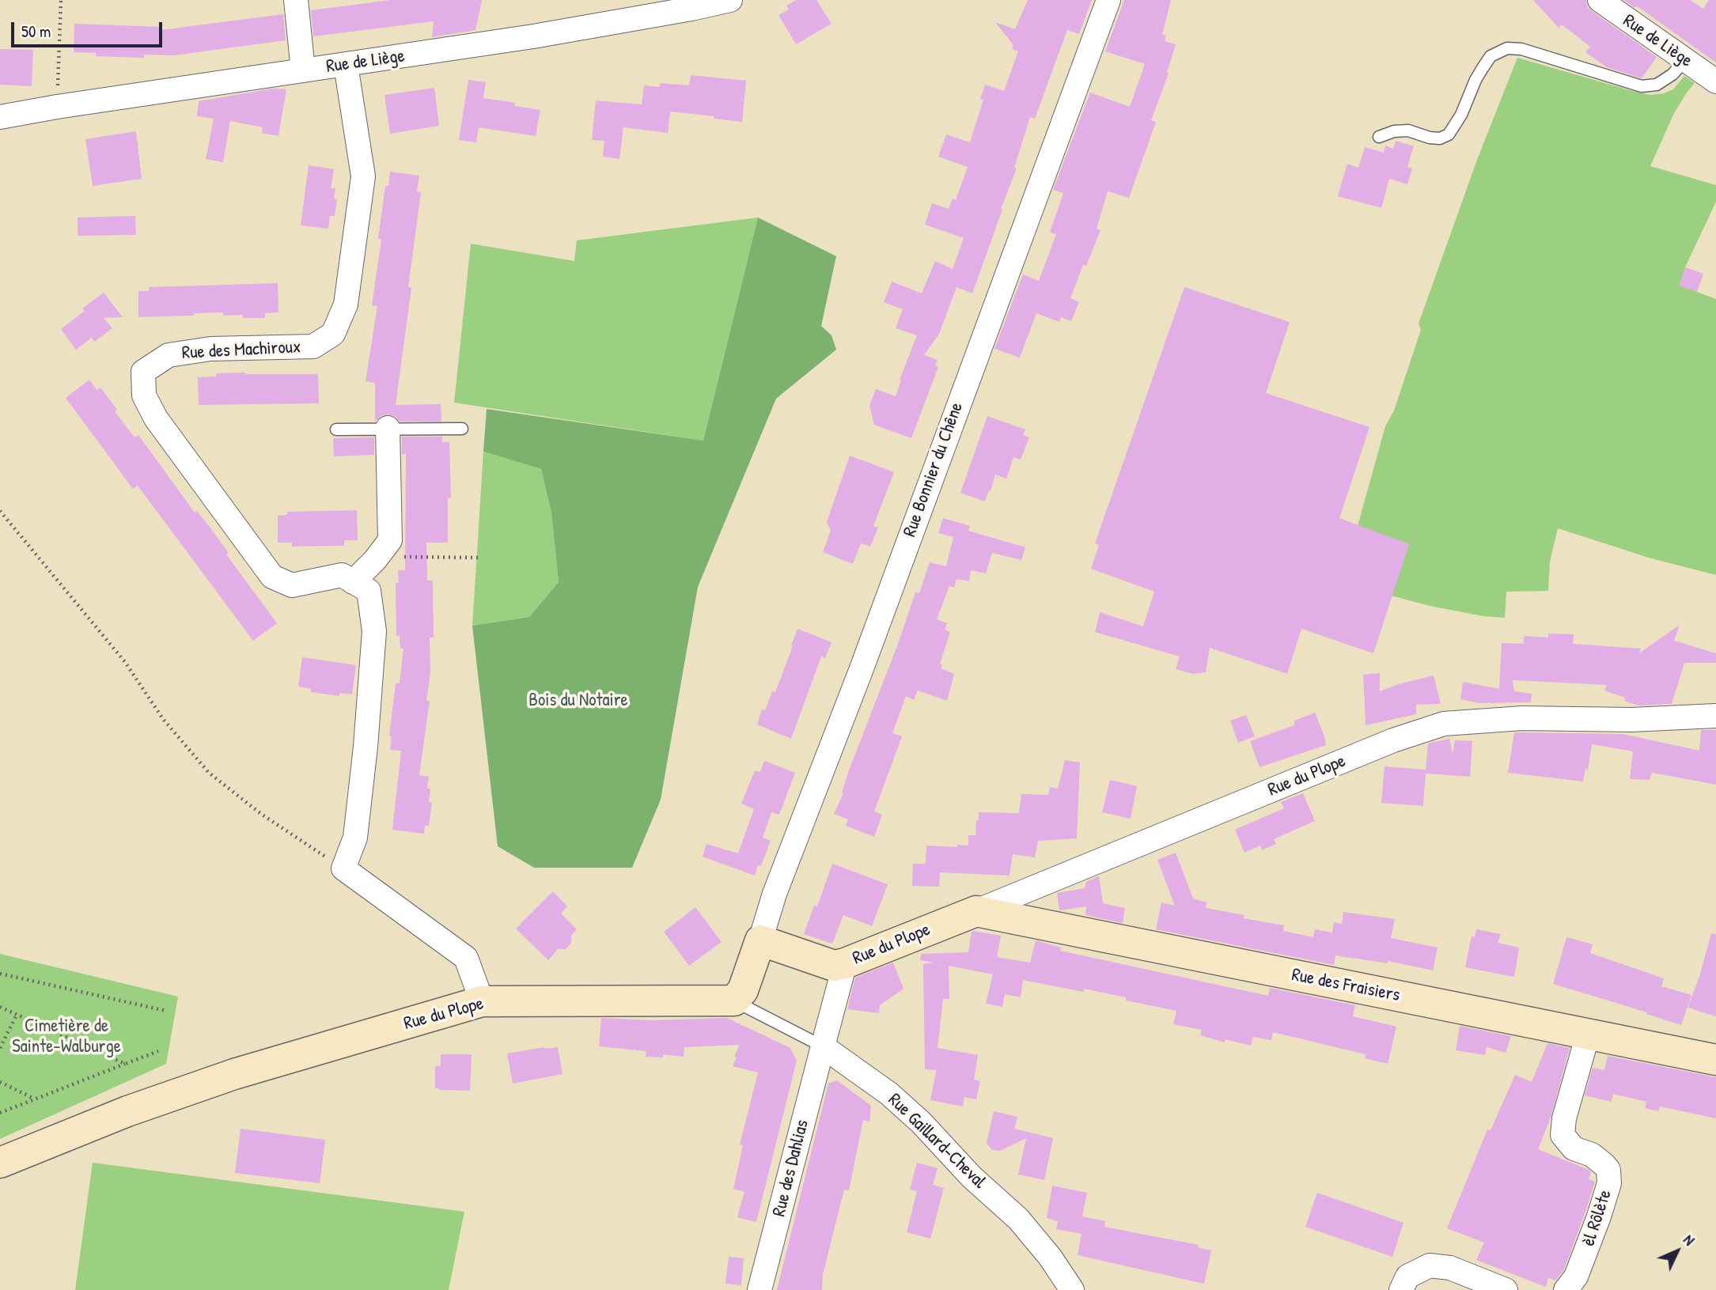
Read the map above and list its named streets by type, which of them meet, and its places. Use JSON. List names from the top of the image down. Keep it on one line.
{"streets":{"street":["Rue de Liège","Rue des Machiroux","Rue Bonnier du Chêne","Rue du Plope","Rue des Fraisiers","Rue Gaillard-Cheval","Rue des Dahlias","èl Rôlète"]},"crossings":[["Rue de Liège","Rue des Machiroux"],["Rue Bonnier du Chêne","Rue du Plope"],["Rue du Plope","Rue des Fraisiers"],["Rue des Fraisiers","èl Rôlète"],["Rue Gaillard-Cheval","Rue des Dahlias"]],"parks":["Bois du Notaire","Cimetière de Sainte-Walburge"],"scale_bar":"50 m","north":"top right"}
